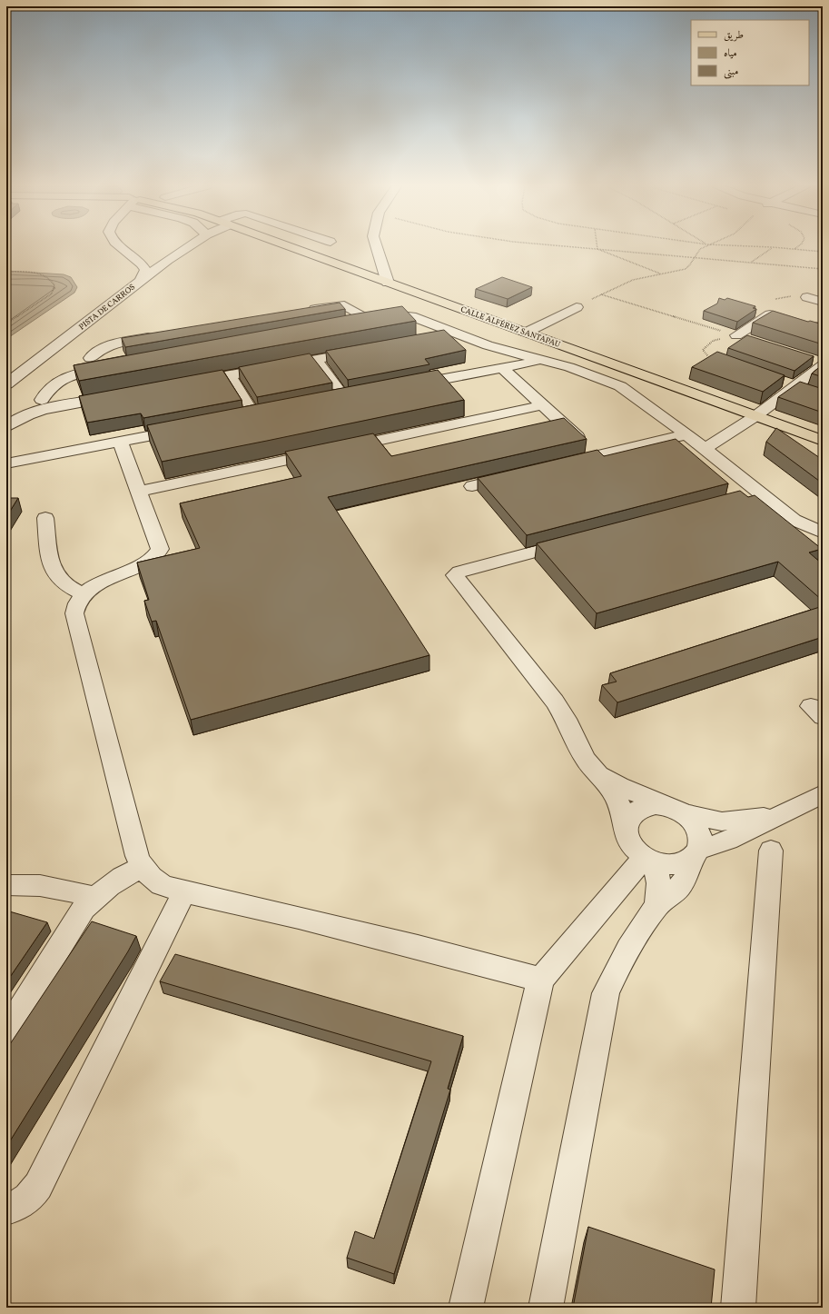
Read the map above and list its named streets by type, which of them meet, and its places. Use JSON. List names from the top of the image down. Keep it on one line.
{"streets":{"main road":["CALLE ALFÉREZ SANTAPAU"],"street":["PISTA DE CARROS"]},"legend":["طريق","مياه","مبنى"]}
